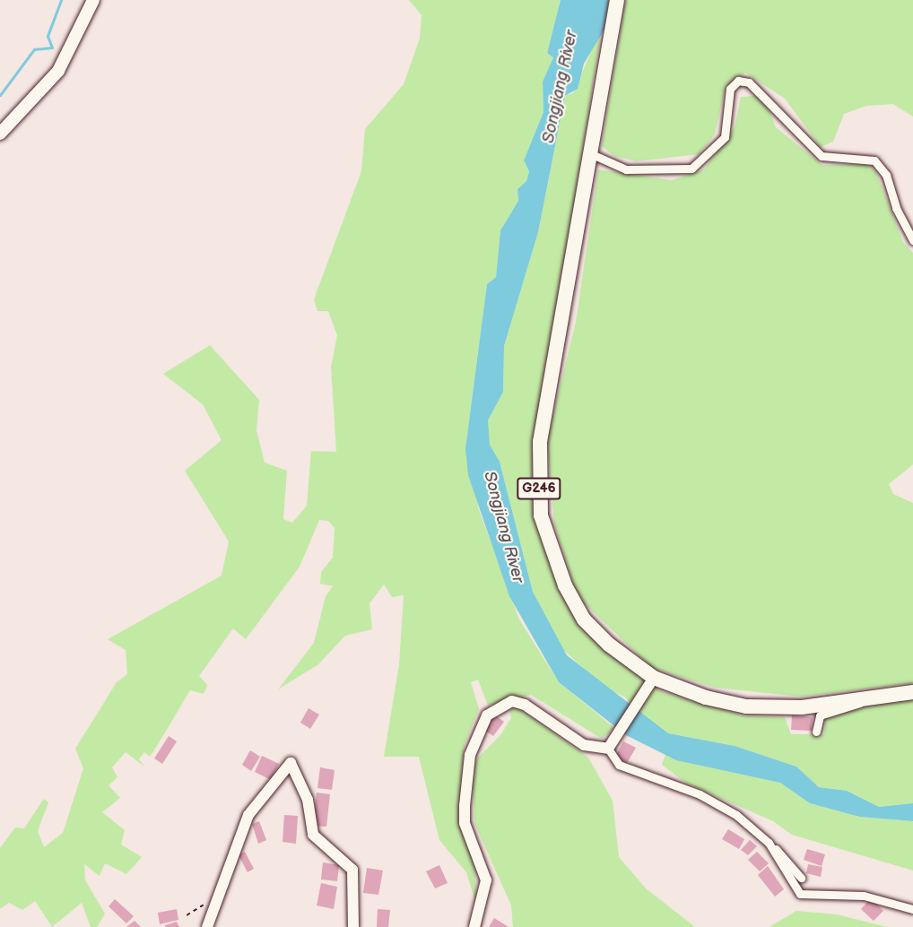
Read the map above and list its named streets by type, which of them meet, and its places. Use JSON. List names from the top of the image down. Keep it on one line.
{"streets":{"highway":["G246"]},"water":["Songjiang River"]}
